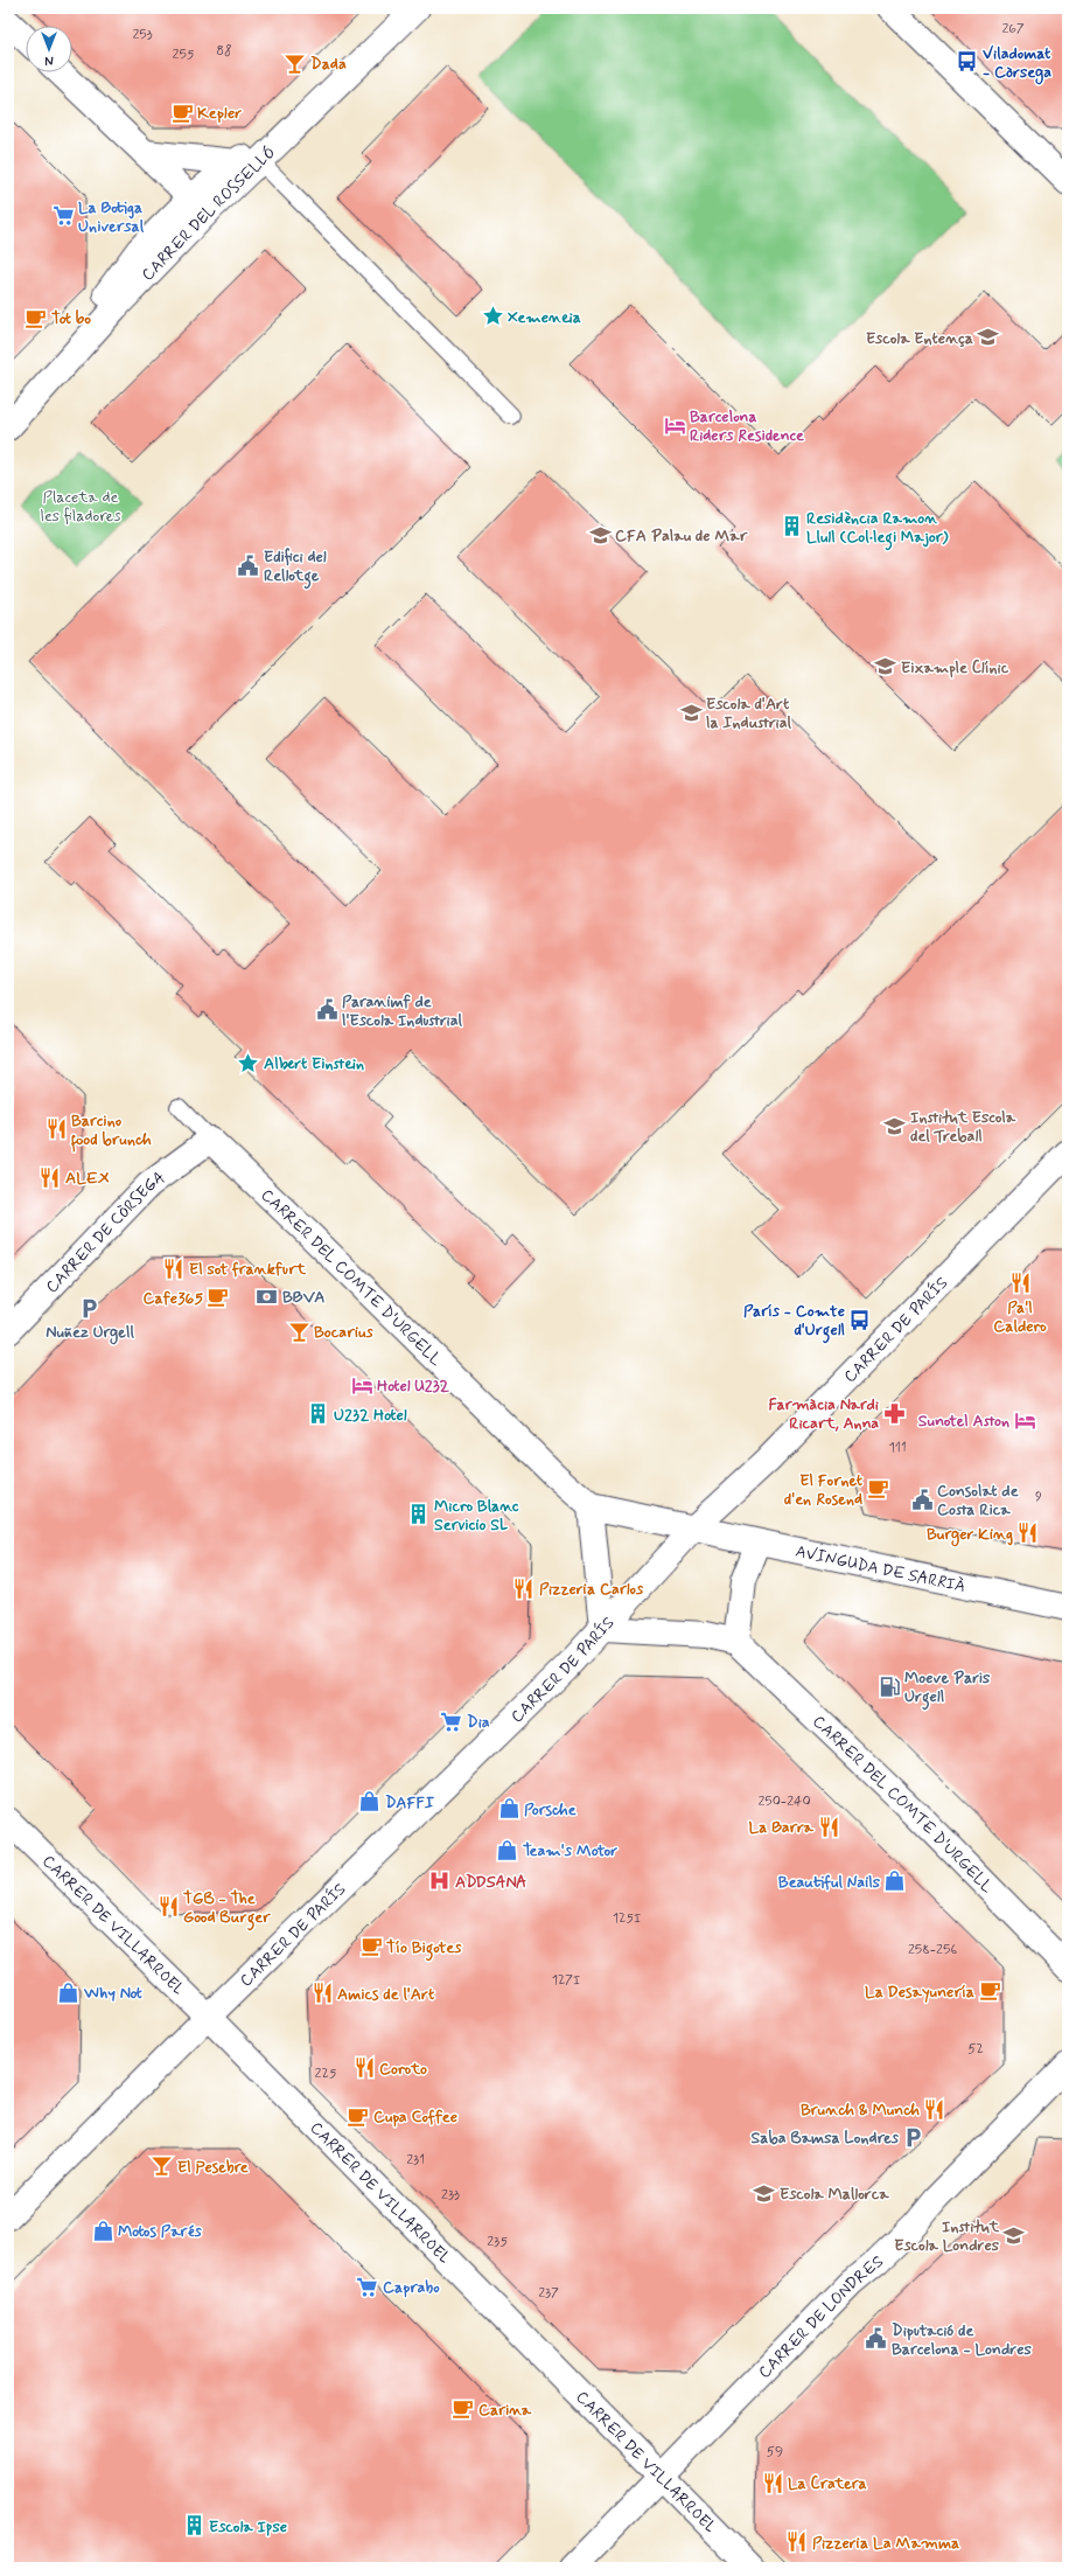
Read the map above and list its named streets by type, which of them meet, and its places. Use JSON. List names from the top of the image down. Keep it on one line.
{"streets":{"street":["CARRER DEL ROSSELLÓ","CARRER DE CÒRSEGA","CARRER DEL COMTE D'URGELL","CARRER DE PARÍS","AVINGUDA DE SARRIÀ","CARRER DE VILLARROEL","CARRER DE LONDRES"]},"crossings":[["CARRER DE CÒRSEGA","CARRER DEL COMTE D'URGELL"],["CARRER DEL COMTE D'URGELL","CARRER DE PARÍS"],["CARRER DEL COMTE D'URGELL","AVINGUDA DE SARRIÀ"],["CARRER DE PARÍS","AVINGUDA DE SARRIÀ"],["CARRER DE PARÍS","CARRER DE VILLARROEL"],["CARRER DE VILLARROEL","CARRER DE LONDRES"]],"parks":["Placeta de les filadores"],"places":{"bus stop":["Viladomat - Còrsega","París - Comte d'Urgell"],"bar":["Dada","Bocarius","El Pesebre"],"cafe":["Kepler","Tot bo","Cafe365","El Fornet d'en Rosend","Tío Bigotes","La Desayunería","Cupa Coffee","Carina"],"supermarket":["La Botiga Universal","Dia","Caprabo"],"place":["Xemeneia","Albert Einstein"],"school or university":["Escola Entença","CFA Palau de Mar","Eixample Clínic","Escola d'Art la Industrial","Institut Escola del Treball","Escola Mallorca","Institut Escola Londres"],"hotel":["Barcelona Riders Residence","Hotel U232","Sunotel Aston"],"building":["Residència Ramon Llull (Col·legi Major)","U232 Hotel","Micro Blanc Servicio SL","Escola Ipse"],"public building":["Edifici del Rellotge","Paranimf de l'Escola Industrial","Consolat de Costa Rica","Diputació de Barcelona - Londres"],"restaurant":["Barcino food brunch","ALEX","El sot frankfurt","Pa'l Caldero","Burger King","Pizzeria Carlos","La Barra","TGB - The Good Burger","Amics de l'Art","Coroto","Brunch & Munch","La Cratera","Pizzeria La Mamma"],"bank":["BBVA"],"parking":["Nuñez Urgell","Saba Bamsa Londres"],"pharmacy":["Farmàcia Nardi Ricart, Anna"],"fuel station":["Moeve Paris Urgell"],"shop":["DAFFI","Porsche","Team's Motor","Beautiful Nails","Why Not","Motos Parés"],"hospital":["ADDSANA"]},"house_numbers":["267","253","88","255","111","9","250-240","125I","258-256","127I","52","225","231","233","235","237","59"],"north":"bottom"}
